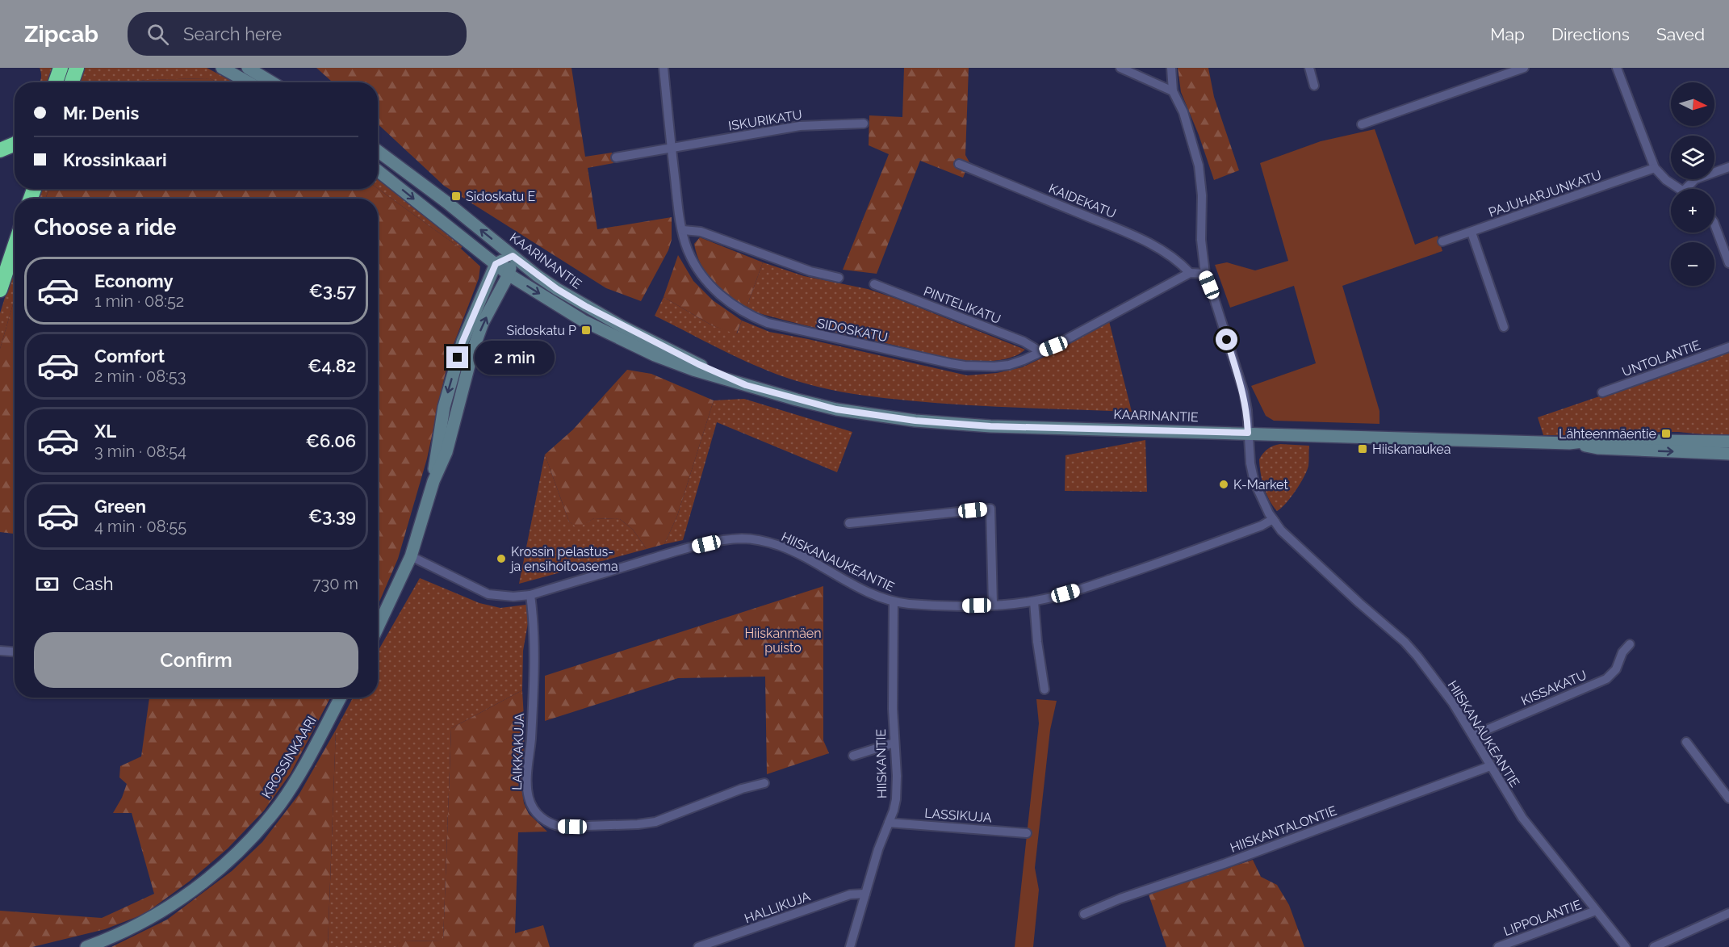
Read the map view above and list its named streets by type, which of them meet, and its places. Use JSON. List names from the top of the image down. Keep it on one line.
{"streets":{"main road":["KAARINANTIE","KROSSINKAARI"],"street":["ISKURIKATU","PAJUHARJUNKATU","KAIDEKATU","PINTELIKATU","SIDOSKATU","UNTOLANTIE","HIISKANAUKEANTIE","KISSAKATU","LAIKKAKUJA","HIISKANTIE","LASSIKUJA","HIISKANTALONTIE","HALLIKUJA","LIPPOLANTIE"]},"crossings":[["ISKURIKATU","SIDOSKATU"],["KAIDEKATU","SIDOSKATU"],["KAARINANTIE","HIISKANAUKEANTIE"],["PINTELIKATU","SIDOSKATU"],["HIISKANAUKEANTIE","KISSAKATU"],["HIISKANAUKEANTIE","LAIKKAKUJA"],["HIISKANAUKEANTIE","HIISKANTIE"],["HIISKANAUKEANTIE","HIISKANTALONTIE"],["HIISKANAUKEANTIE","LIPPOLANTIE"],["HIISKANTIE","LASSIKUJA"],["HIISKANTIE","HALLIKUJA"]],"parks":["Hiiskanmäen puisto"],"places":{"transit":["Sidoskatu E","Sidoskatu P","Lähteenmäentie","Hiiskanaukea"],"other":["K-Market","Krossin pelastus- ja ensihoitoasema"]},"north":"right","page":{"header":"Zipcab","search":"Search here","nav":["Map","Directions","Saved"],"map_buttons":["+","−"],"banner":["Mr. Denis","Krossinkaari"],"heading":"Choose a ride","list":[{"name":"Economy","note":"1 min · 08:52","value":"€3.57"},{"name":"Comfort","note":"2 min · 08:53","value":"€4.82"},{"name":"XL","note":"3 min · 08:54","value":"€6.06"},{"name":"Green","note":"4 min · 08:55","value":"€3.39"}],"bubble":"2 min","pay":["Cash","730 m"],"buttons":"Confirm"}}
